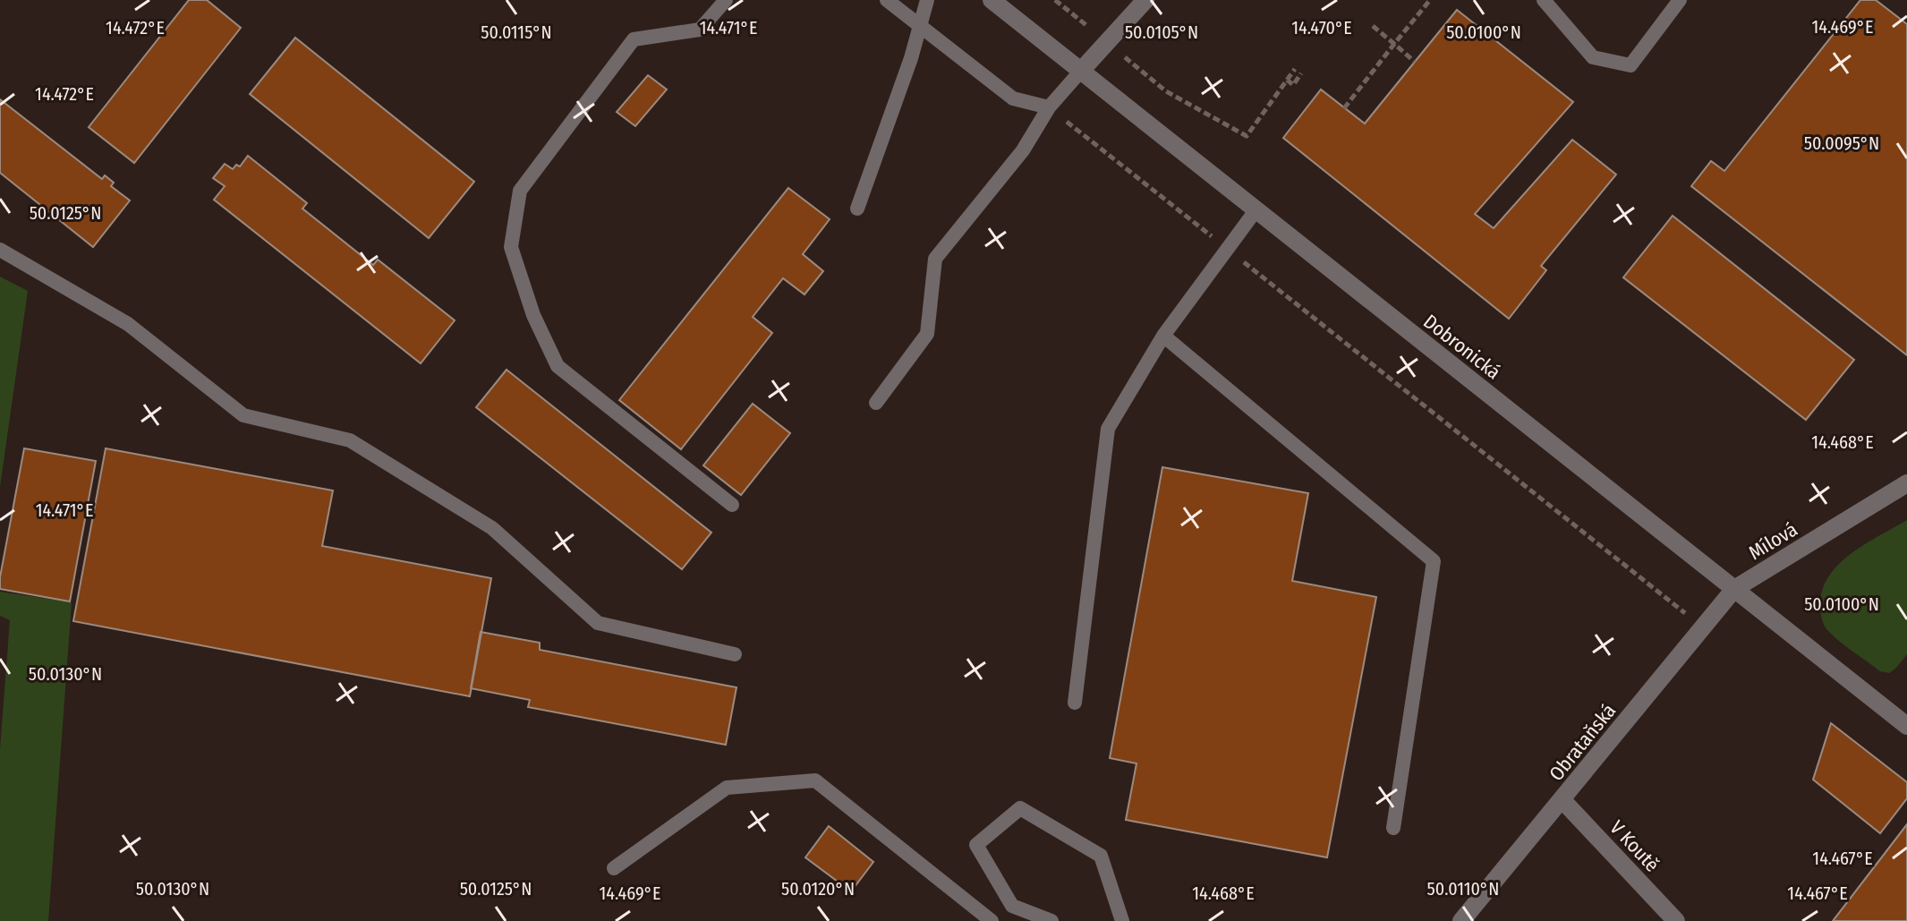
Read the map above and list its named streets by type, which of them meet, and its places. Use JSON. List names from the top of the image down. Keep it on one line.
{"streets":{"street":["Dobronická","Mílová","Obrataňská","V Koutě"]},"crossings":[["Dobronická","Mílová"],["Dobronická","Obrataňská"],["Mílová","Obrataňská"],["Obrataňská","V Koutě"]],"coordinates":["14.469°E","14.471°E","14.472°E","14.470°E","50.0115°N","50.0105°N","50.0100°N","50.0095°N","50.0125°N","14.468°E","50.0130°N","14.467°E","50.0120°N","50.0110°N"]}
